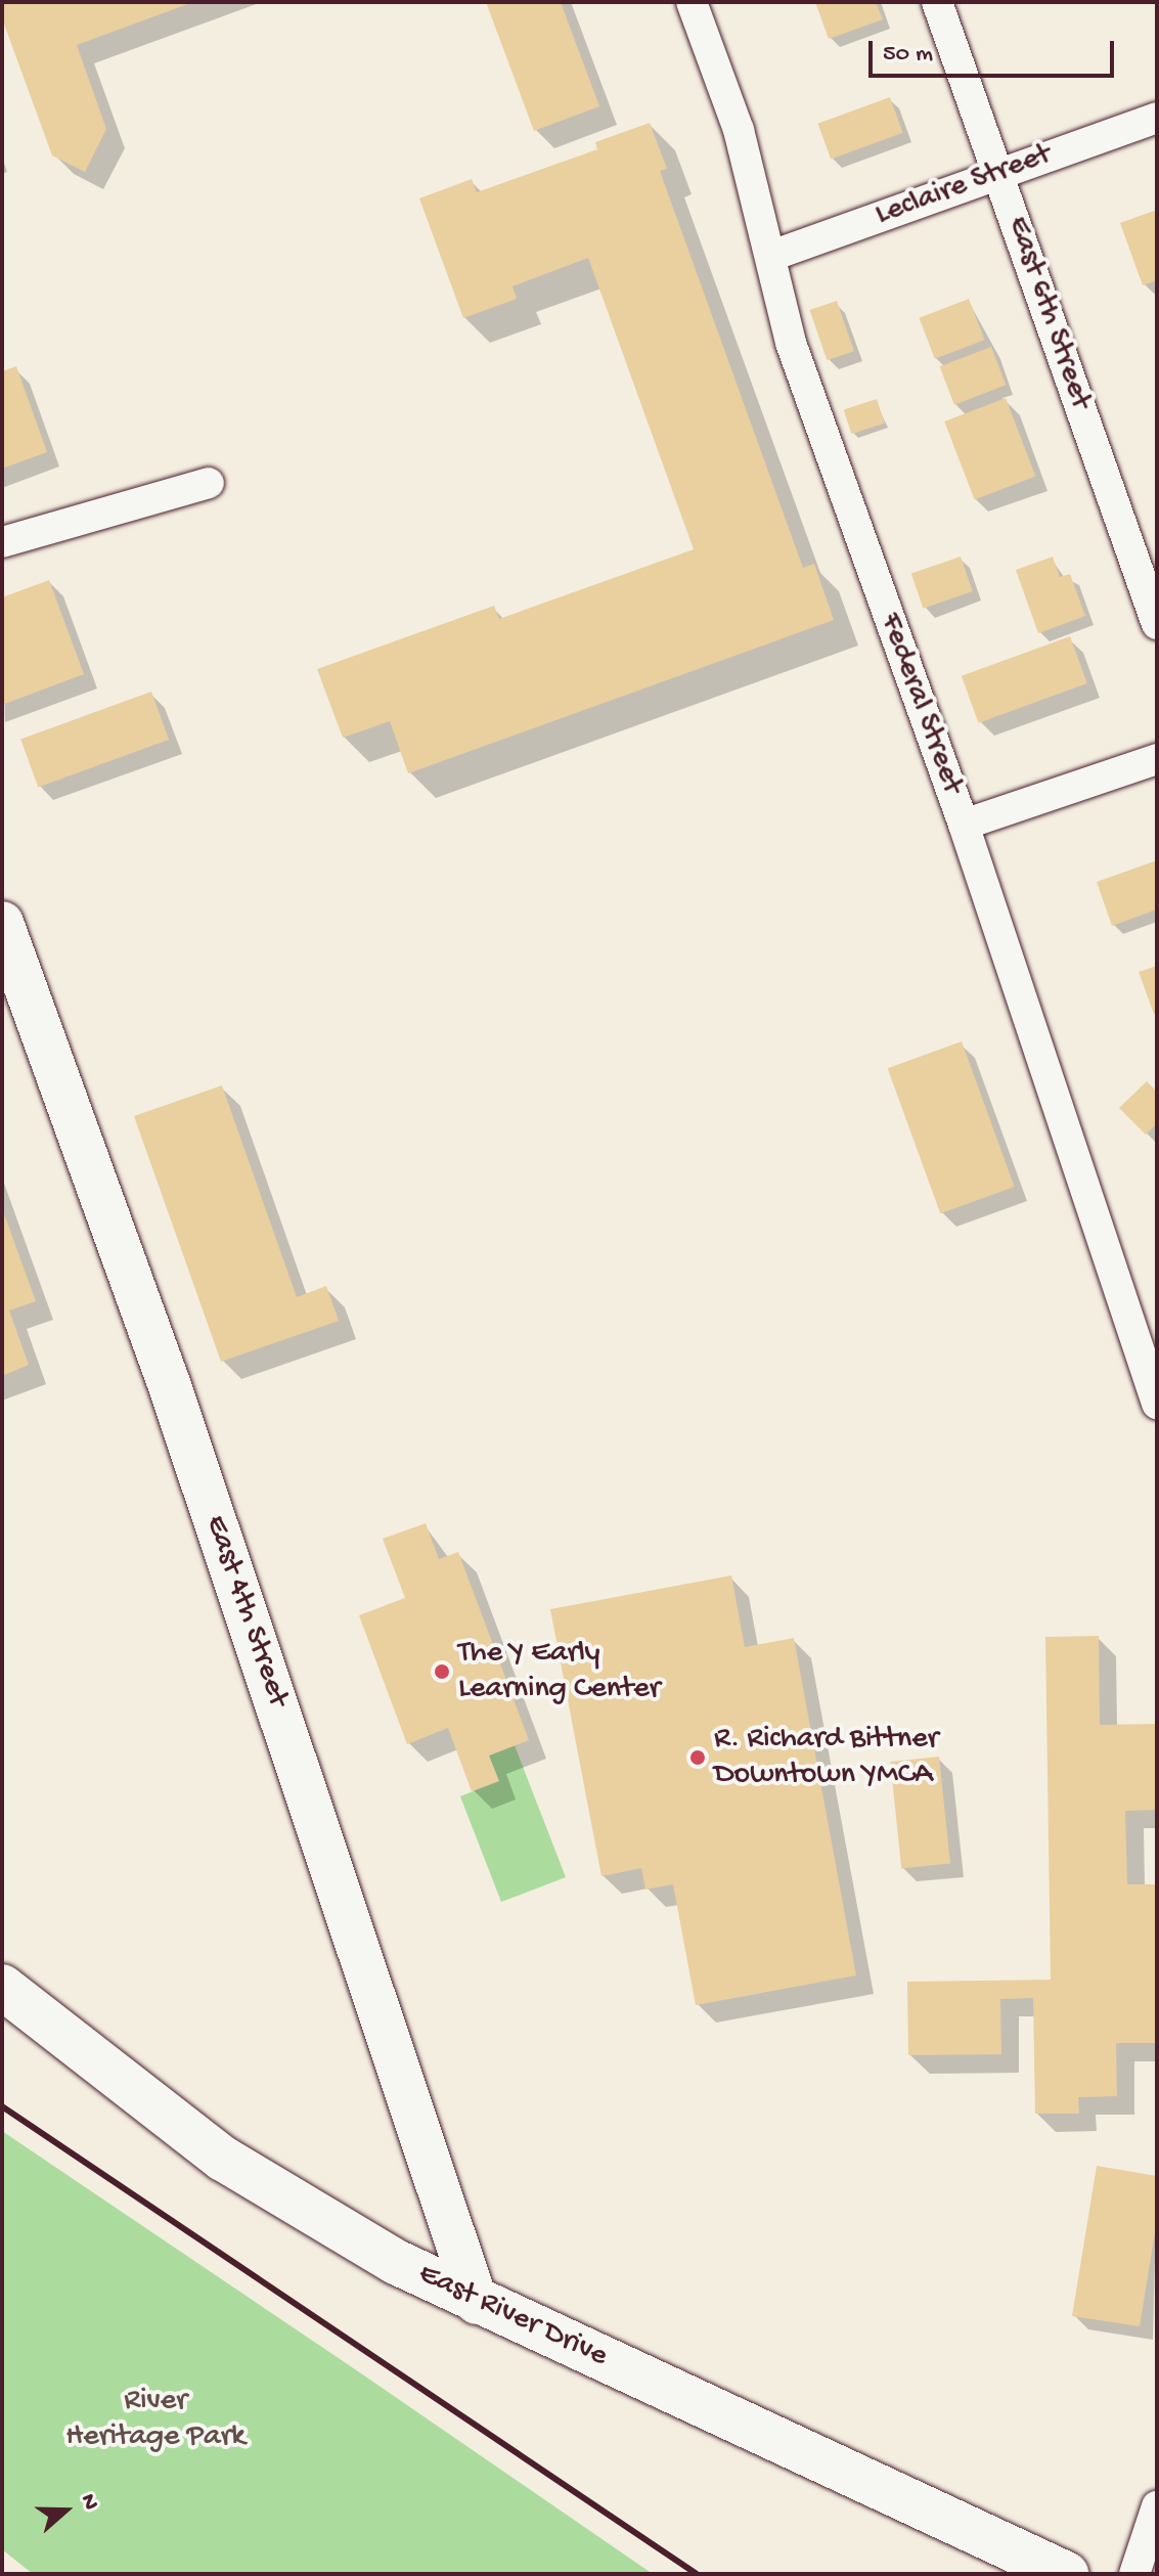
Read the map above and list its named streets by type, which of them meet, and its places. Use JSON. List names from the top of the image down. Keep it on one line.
{"streets":{"main road":["East 4th Street","East River Drive"],"street":["Leclaire Street","East 6th Street","Federal Street"]},"crossings":[["Leclaire Street","East 6th Street"],["Leclaire Street","Federal Street"],["East 4th Street","East River Drive"]],"parks":["River Heritage Park"],"places":["The Y Early Learning Center","R. Richard Bittner Downtown YMCA"],"scale_bar":"50 m","north":"right"}
